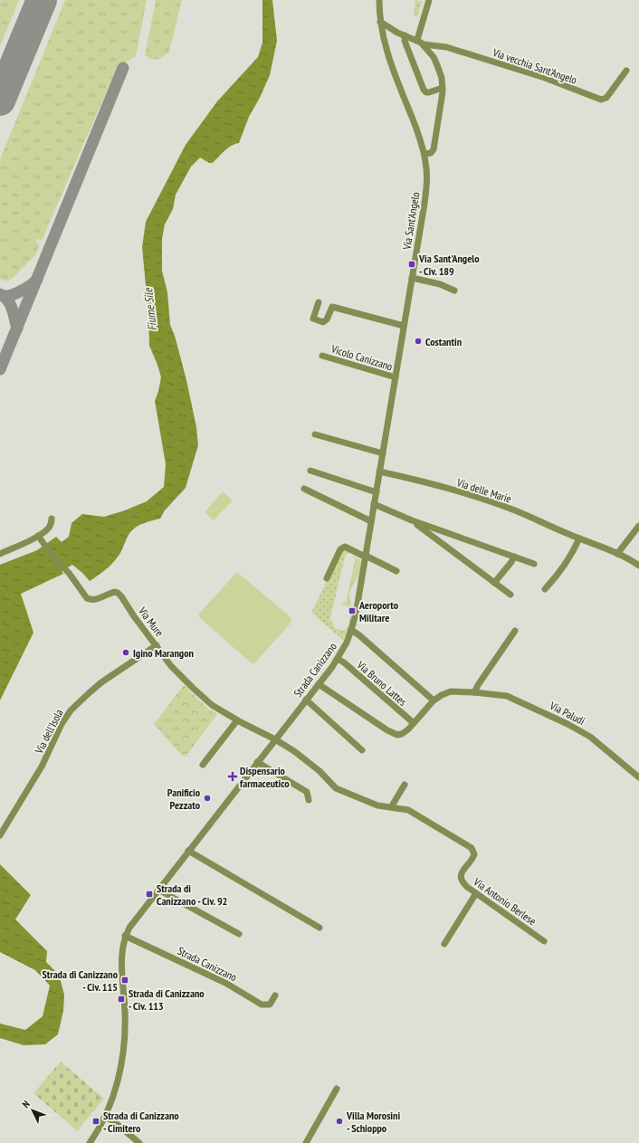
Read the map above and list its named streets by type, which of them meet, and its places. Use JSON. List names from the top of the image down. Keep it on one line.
{"streets":{"street":["Via vecchia Sant'Angelo","Via Sant'Angelo","Vicolo Canizzano","Via delle Marie","Via Mure","Strada Canizzano","Via Bruno Lattes","Via Paludi","Via dell'Isola","Via Antonio Berlese"]},"crossings":[["Via vecchia Sant'Angelo","Via Sant'Angelo"],["Via Sant'Angelo","Vicolo Canizzano"],["Via Sant'Angelo","Via delle Marie"],["Via Sant'Angelo","Strada Canizzano"],["Via delle Marie","Strada Canizzano"],["Via Mure","Strada Canizzano"],["Via Mure","Via dell'Isola"],["Via Mure","Via Antonio Berlese"],["Strada Canizzano","Via Bruno Lattes"],["Strada Canizzano","Via Paludi"],["Strada Canizzano","Via Antonio Berlese"],["Via Bruno Lattes","Via Paludi"]],"water":["Fiume Sile"],"places":{"transit":["Via Sant'Angelo - Civ. 189","Aeroporto Militare","Strada di Canizzano - Civ. 92","Strada di Canizzano - Civ. 115","Strada di Canizzano - Civ. 113","Strada di Canizzano - Cimitero"],"other":["Costantin","Igino Marangon","Panificio Pezzato","Villa Morosini - Schioppo"],"health":["Dispensario farmaceutico"]},"north":"top left"}
